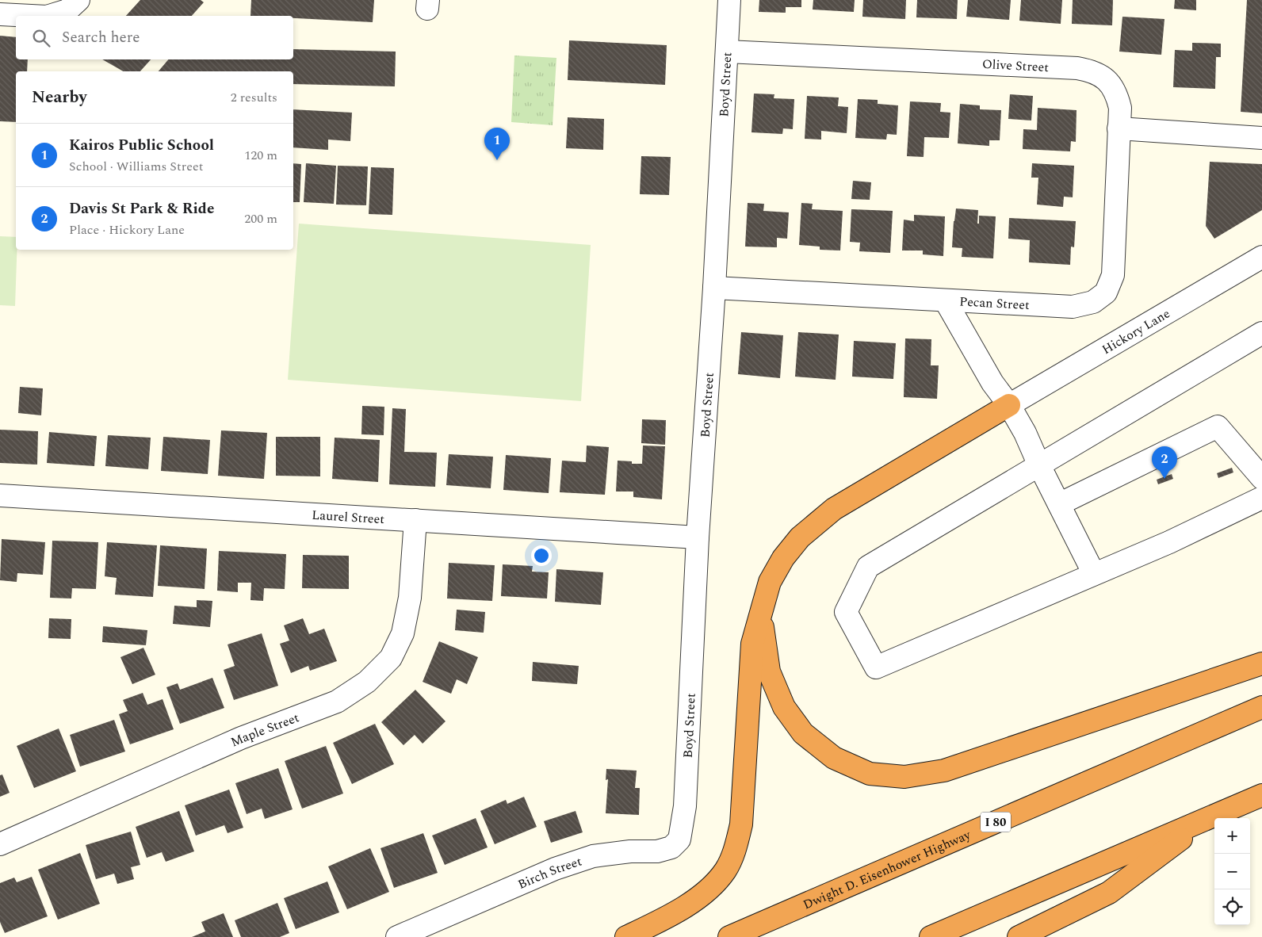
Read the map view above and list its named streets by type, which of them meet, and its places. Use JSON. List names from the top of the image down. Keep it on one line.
{"streets":{"highway":["I 80","Dwight D. Eisenhower Highway"],"street":["Olive Street","Boyd Street","Pecan Street","Hickory Lane","Laurel Street","Maple Street","Birch Street"]},"crossings":[["Olive Street","Boyd Street"],["Olive Street","Pecan Street"],["Boyd Street","Pecan Street"],["Boyd Street","Laurel Street"],["Boyd Street","Birch Street"],["Laurel Street","Maple Street"]],"page":{"search":"Search here","heading":["Nearby","2 results"],"list":[{"mark":"1","name":"Kairos Public School","note":"School · Williams Street","value":"120 m"},{"mark":"2","name":"Davis St Park & Ride","note":"Place · Hickory Lane","value":"200 m"}],"pins":["1","2"],"map_buttons":["+","−"]}}
